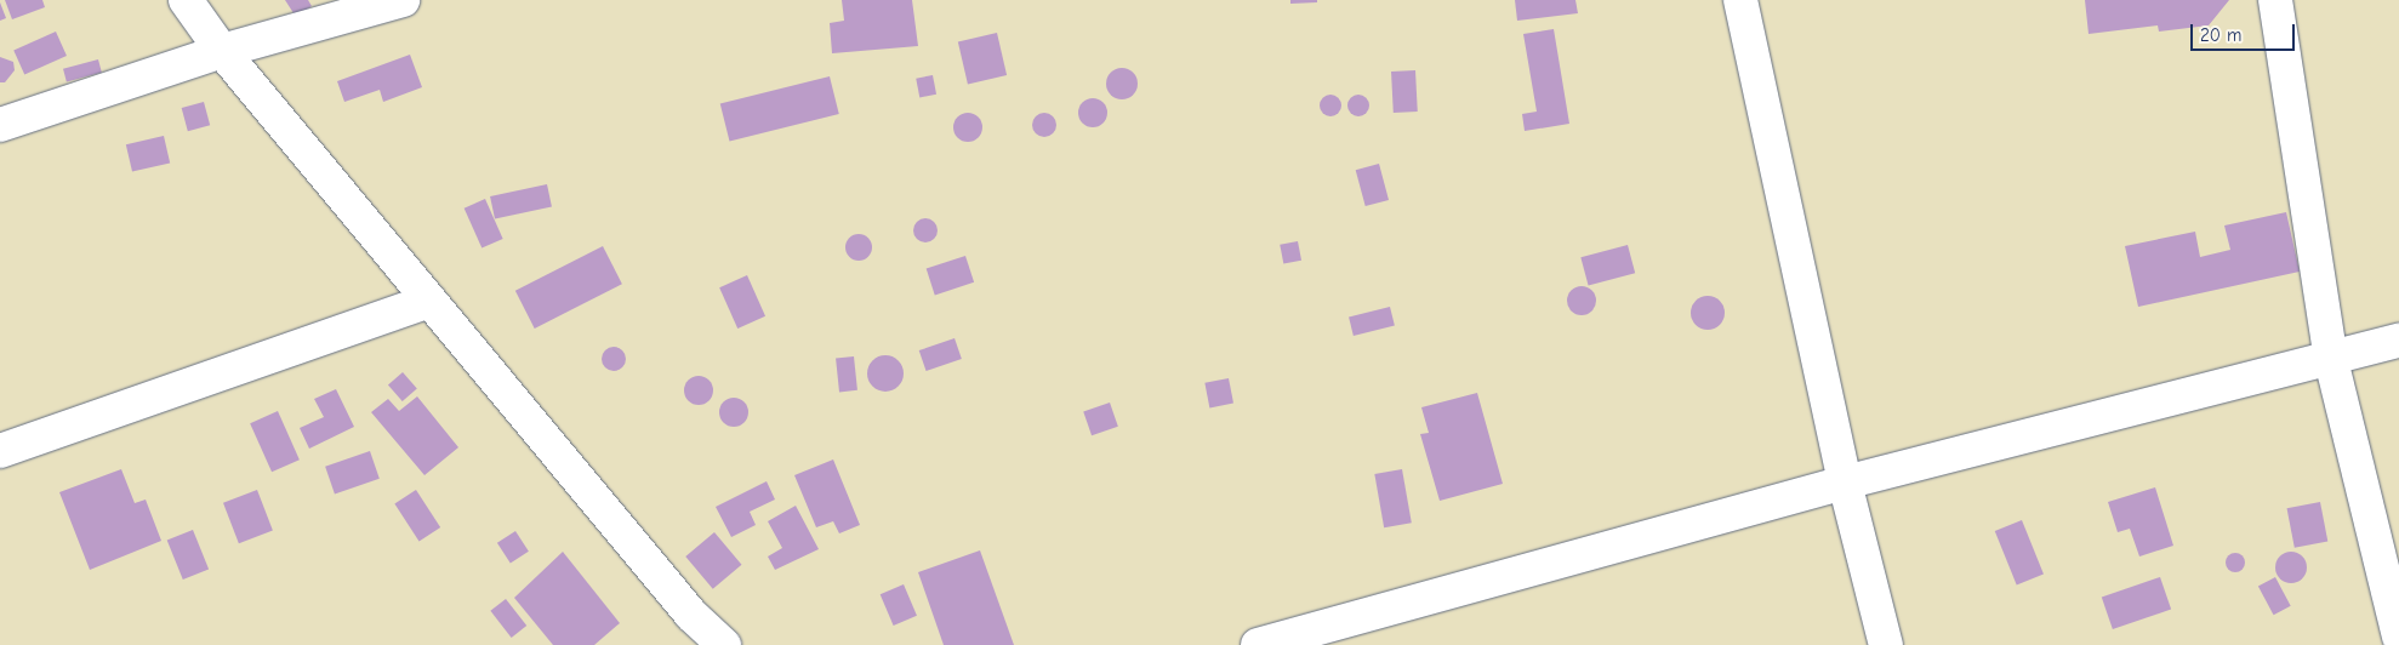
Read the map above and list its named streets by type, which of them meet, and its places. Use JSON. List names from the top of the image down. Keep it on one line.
{"scale_bar":"20 m"}
